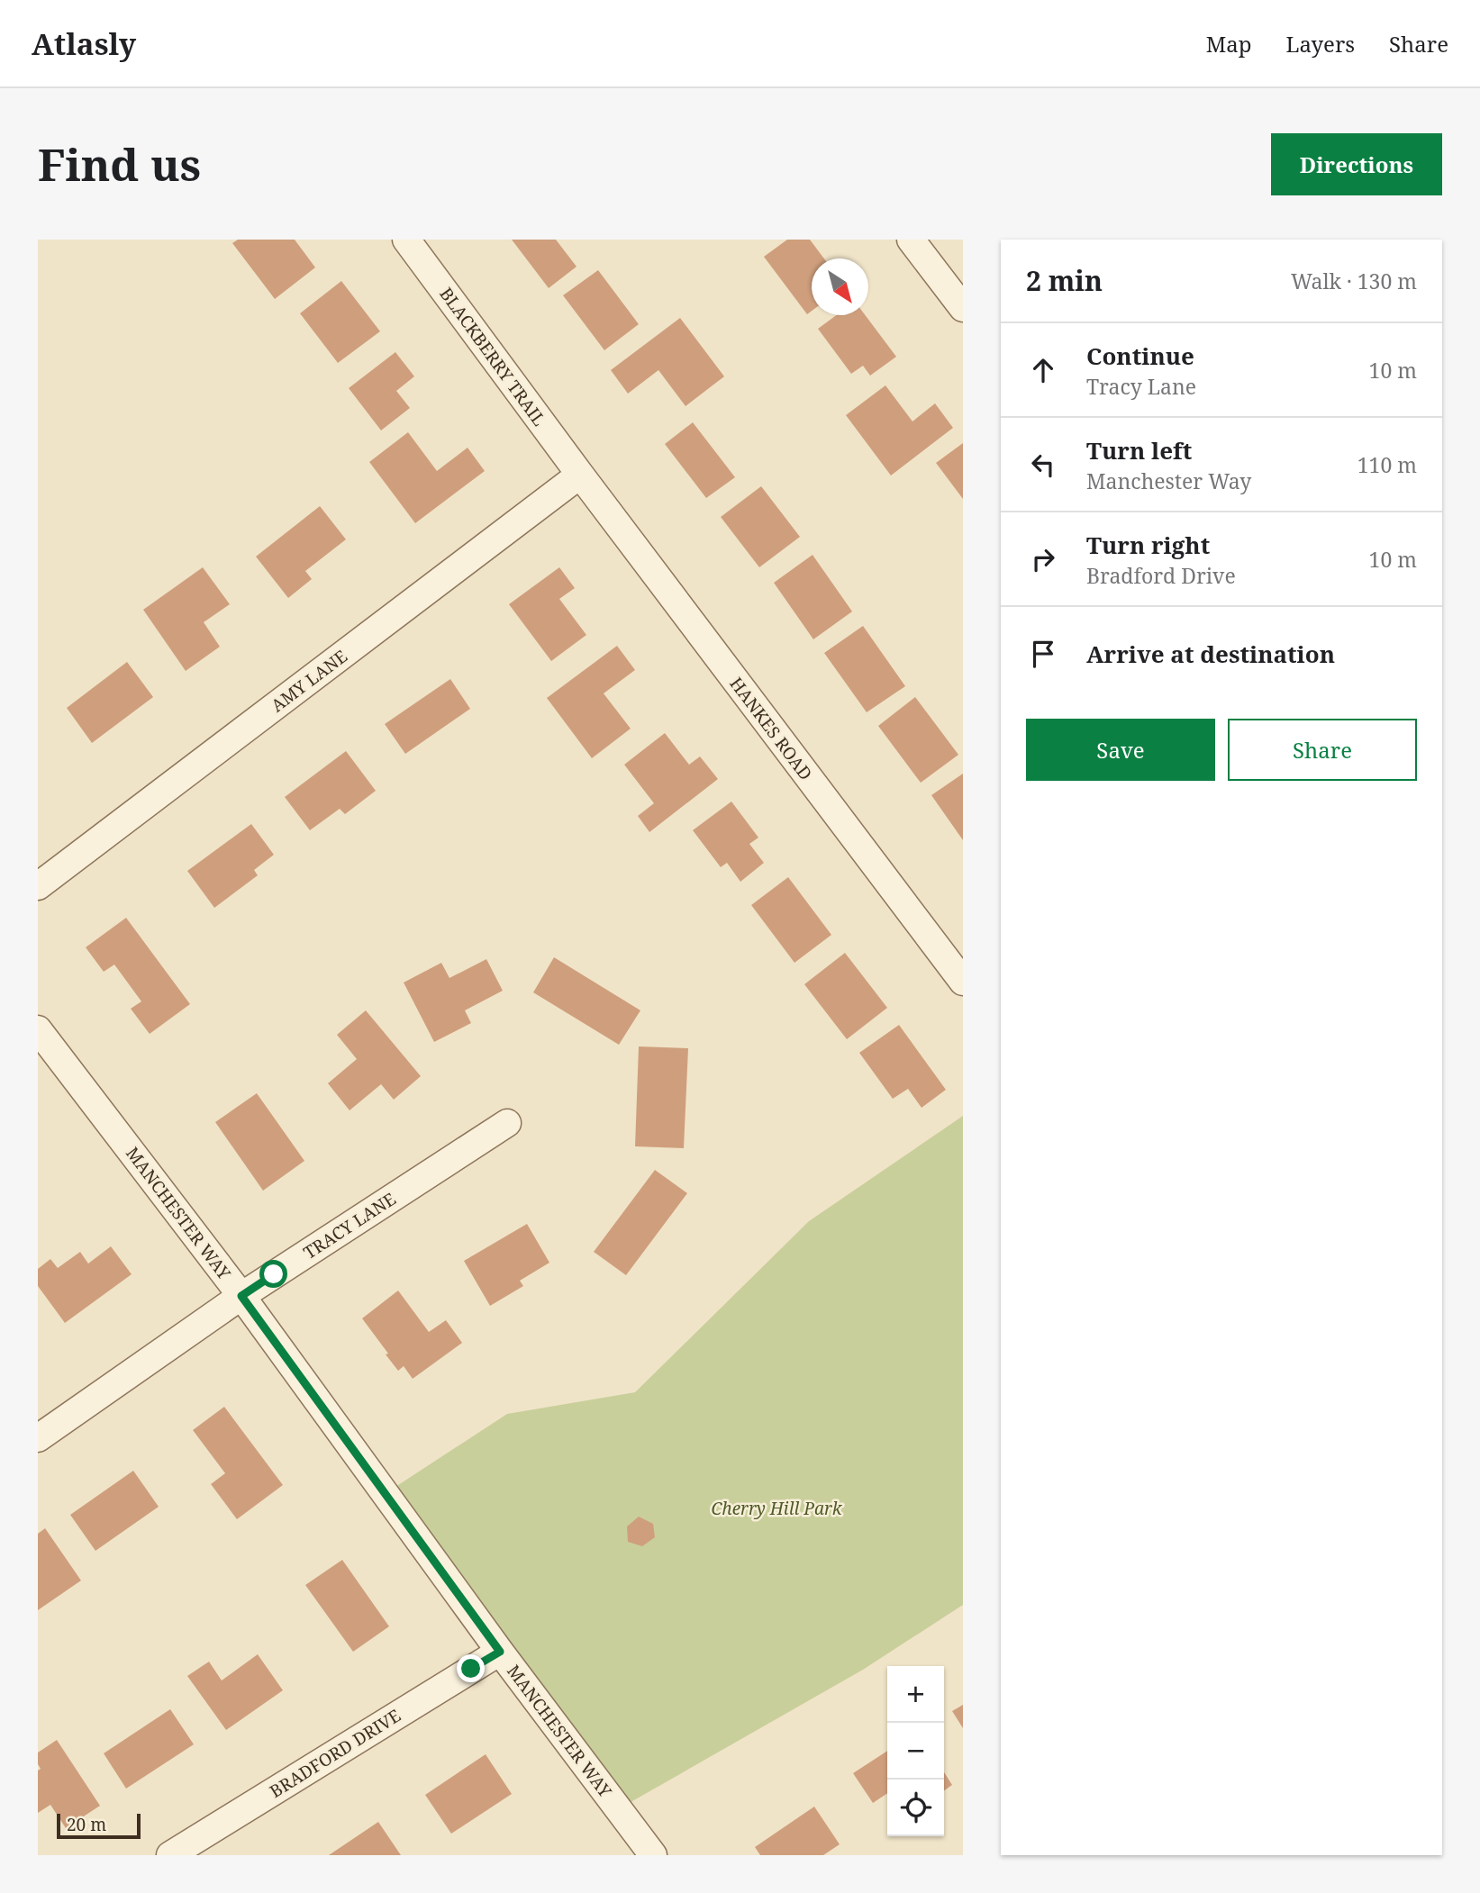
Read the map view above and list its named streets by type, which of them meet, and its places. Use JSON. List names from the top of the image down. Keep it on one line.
{"streets":{"street":["BLACKBERRY TRAIL","AMY LANE","HANKES ROAD","MANCHESTER WAY","TRACY LANE","BRADFORD DRIVE"]},"crossings":[["BLACKBERRY TRAIL","AMY LANE"],["BLACKBERRY TRAIL","HANKES ROAD"],["AMY LANE","HANKES ROAD"],["MANCHESTER WAY","TRACY LANE"],["MANCHESTER WAY","BRADFORD DRIVE"]],"parks":["Cherry Hill Park"],"scale_bar":"20 m","north":"bottom right","page":{"header":"Atlasly","nav":["Map","Layers","Share"],"buttons":["Directions",["Save","Share"]],"title":"Find us","heading":["2 min","Walk · 130 m"],"list":[["Continue","Tracy Lane","10 m"],["Turn left","Manchester Way","110 m"],["Turn right","Bradford Drive","10 m"],"Arrive at destination"],"map_buttons":["+","−"],"scale":"20 m"}}
